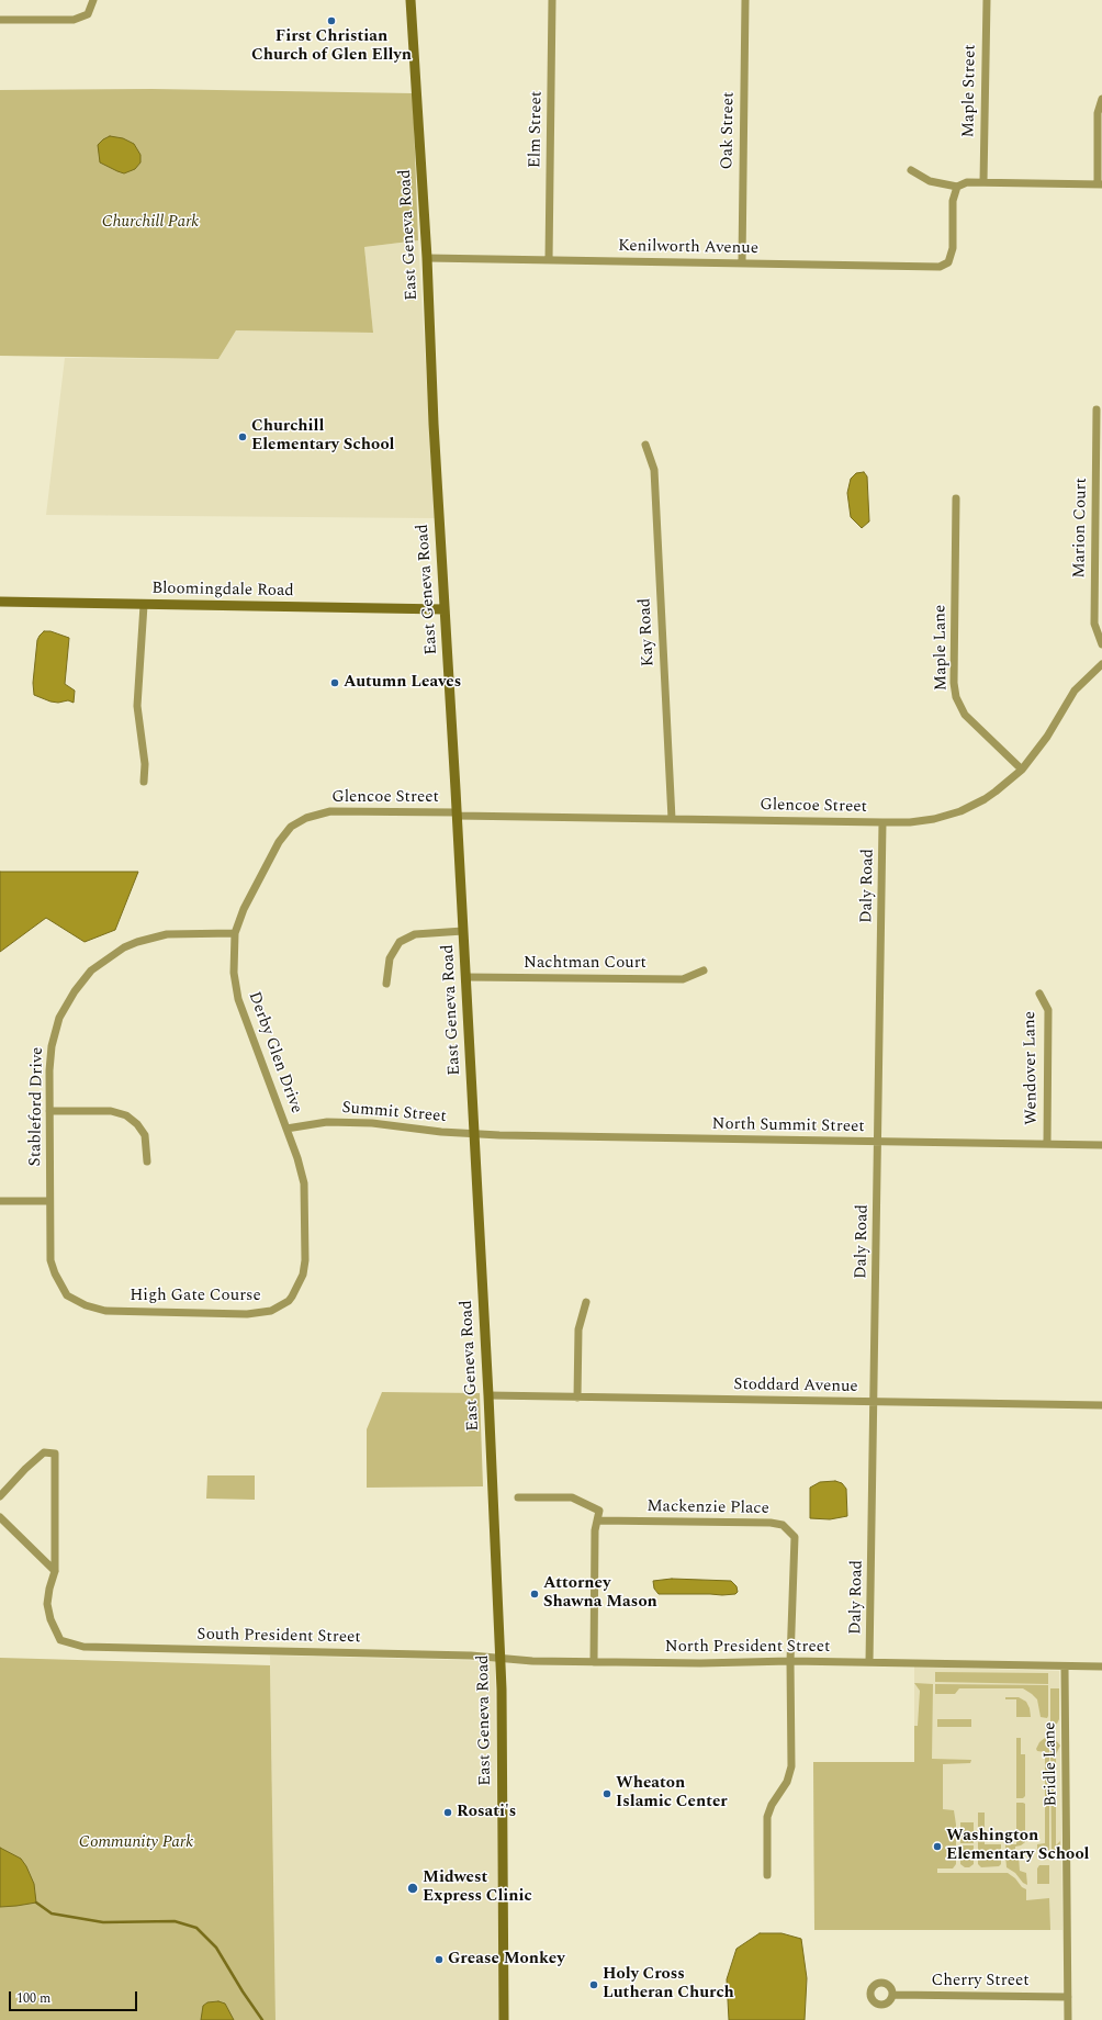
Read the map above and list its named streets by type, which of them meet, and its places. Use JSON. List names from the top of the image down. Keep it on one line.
{"streets":{"main road":["East Geneva Road","Bloomingdale Road"],"street":["Maple Street","Elm Street","Oak Street","Kenilworth Avenue","Marion Court","Kay Road","Maple Lane","Glencoe Street","Daly Road","Nachtman Court","Derby Glen Drive","Wendover Lane","Stableford Drive","Summit Street","North Summit Street","High Gate Course","Stoddard Avenue","Mackenzie Place","South President Street","North President Street","Bridle Lane","Cherry Street"]},"crossings":[["Elm Street","Kenilworth Avenue"],["Oak Street","Kenilworth Avenue"],["East Geneva Road","Kenilworth Avenue"],["East Geneva Road","Bloomingdale Road"],["East Geneva Road","Glencoe Street"],["East Geneva Road","Nachtman Court"],["East Geneva Road","Summit Street"],["East Geneva Road","North Summit Street"],["East Geneva Road","Stoddard Avenue"],["East Geneva Road","South President Street"],["East Geneva Road","North President Street"],["Kay Road","Glencoe Street"],["Maple Lane","Glencoe Street"],["Glencoe Street","Daly Road"],["Glencoe Street","Derby Glen Drive"],["Daly Road","North Summit Street"],["Daly Road","Stoddard Avenue"],["Daly Road","North President Street"],["Derby Glen Drive","Stableford Drive"],["Derby Glen Drive","Summit Street"],["Derby Glen Drive","High Gate Course"],["Wendover Lane","North Summit Street"],["Stableford Drive","High Gate Course"],["Summit Street","North Summit Street"],["Mackenzie Place","North President Street"],["South President Street","North President Street"],["North President Street","Bridle Lane"],["Bridle Lane","Cherry Street"]],"parks":["Churchill Park","Community Park"],"places":["First Christian Church of Glen Ellyn","Churchill Elementary School","Autumn Leaves","Attorney Shawna Mason","Wheaton Islamic Center","Rosati's","Washington Elementary School","Midwest Express Clinic","Grease Monkey","Holy Cross Lutheran Church"],"scale_bar":"100 m"}
